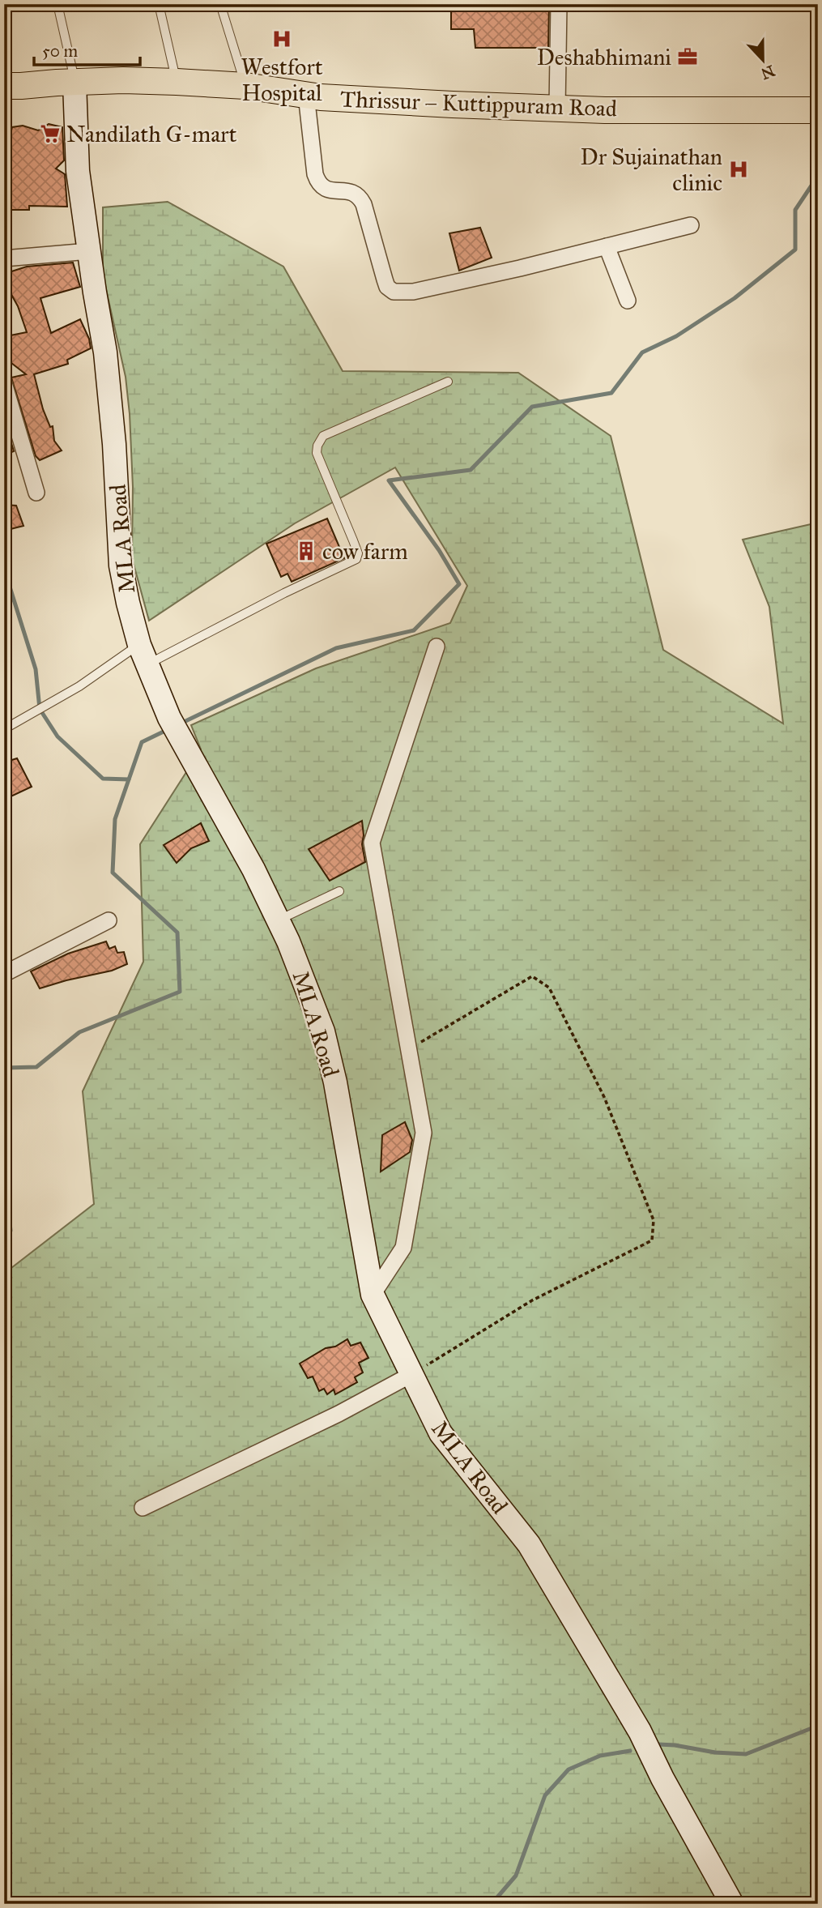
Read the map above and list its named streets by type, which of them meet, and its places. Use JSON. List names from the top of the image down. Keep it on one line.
{"streets":{"main road":["Thrissur – Kuttippuram Road"],"street":["MLA Road"]},"crossings":[["Thrissur – Kuttippuram Road","MLA Road"]],"places":{"hospital":["Westfort Hospital","Dr Sujainathan clinic"],"office":["Deshabhimani"],"supermarket":["Nandilath G-mart"],"building":["cow farm"]},"scale_bar":"50 m","north":"bottom"}
